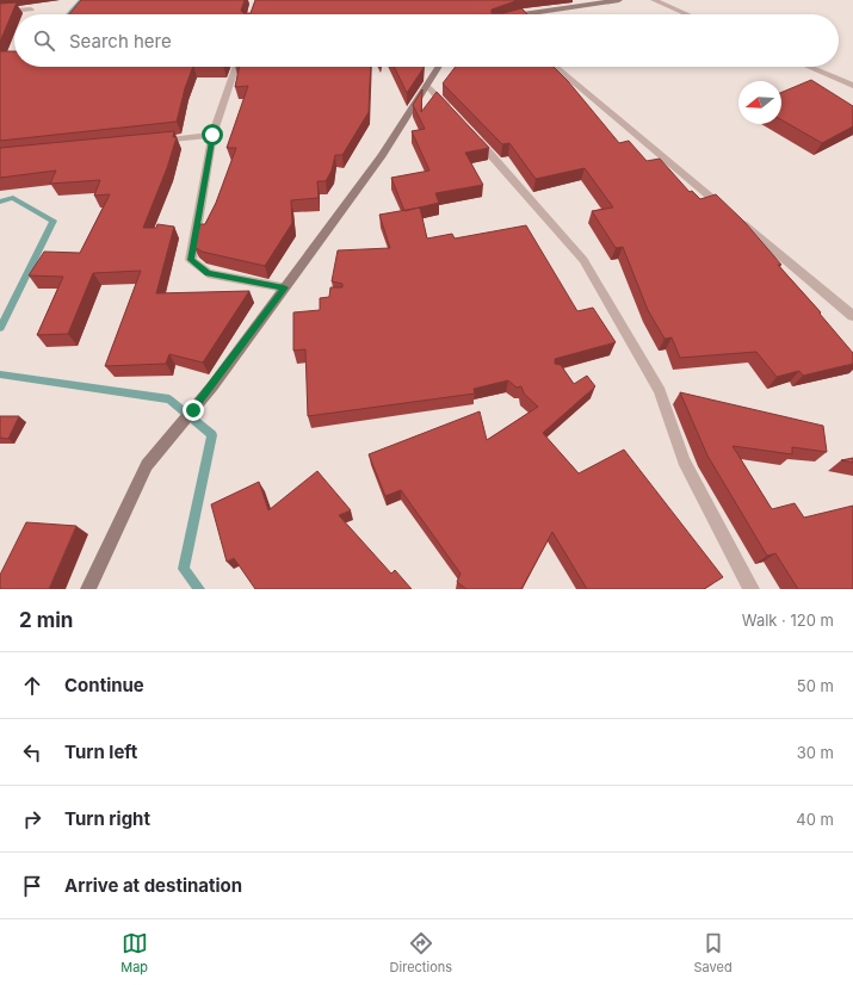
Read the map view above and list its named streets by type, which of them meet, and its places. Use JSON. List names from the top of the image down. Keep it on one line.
{"north":"left","page":{"search":"Search here","heading":["2 min","Walk · 120 m"],"list":[["Continue","50 m"],["Turn left","30 m"],["Turn right","40 m"],"Arrive at destination"],"nav":["Map","Directions","Saved"]}}
